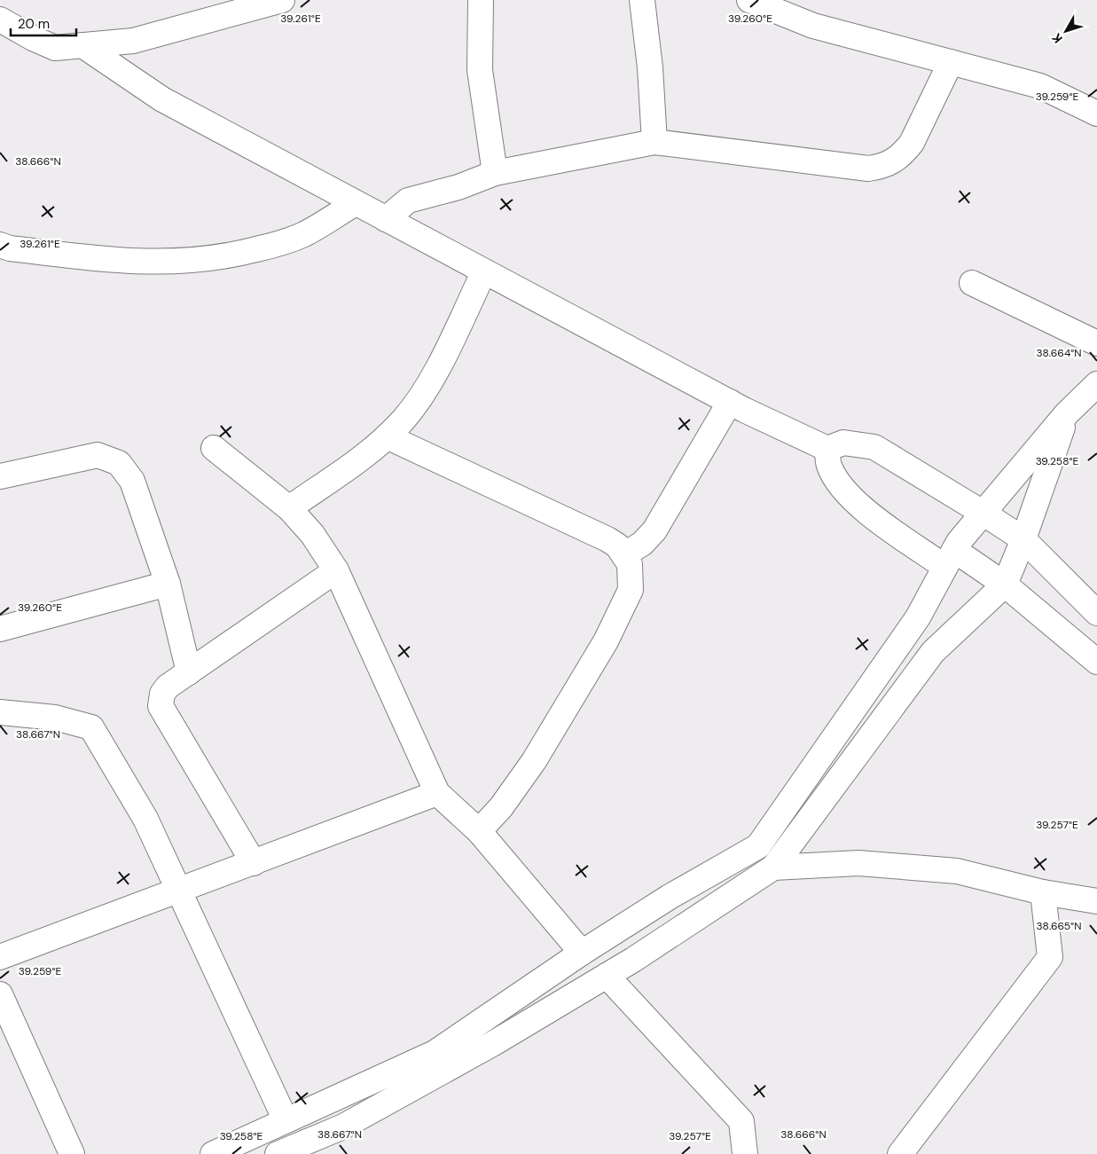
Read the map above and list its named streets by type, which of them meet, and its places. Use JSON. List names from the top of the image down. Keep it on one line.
{"scale_bar":"20 m","north":"bottom left","coordinates":["39.261°E","39.260°E","39.259°E","38.666°N","38.664°N","39.258°E","38.667°N","39.257°E","38.665°N"]}
